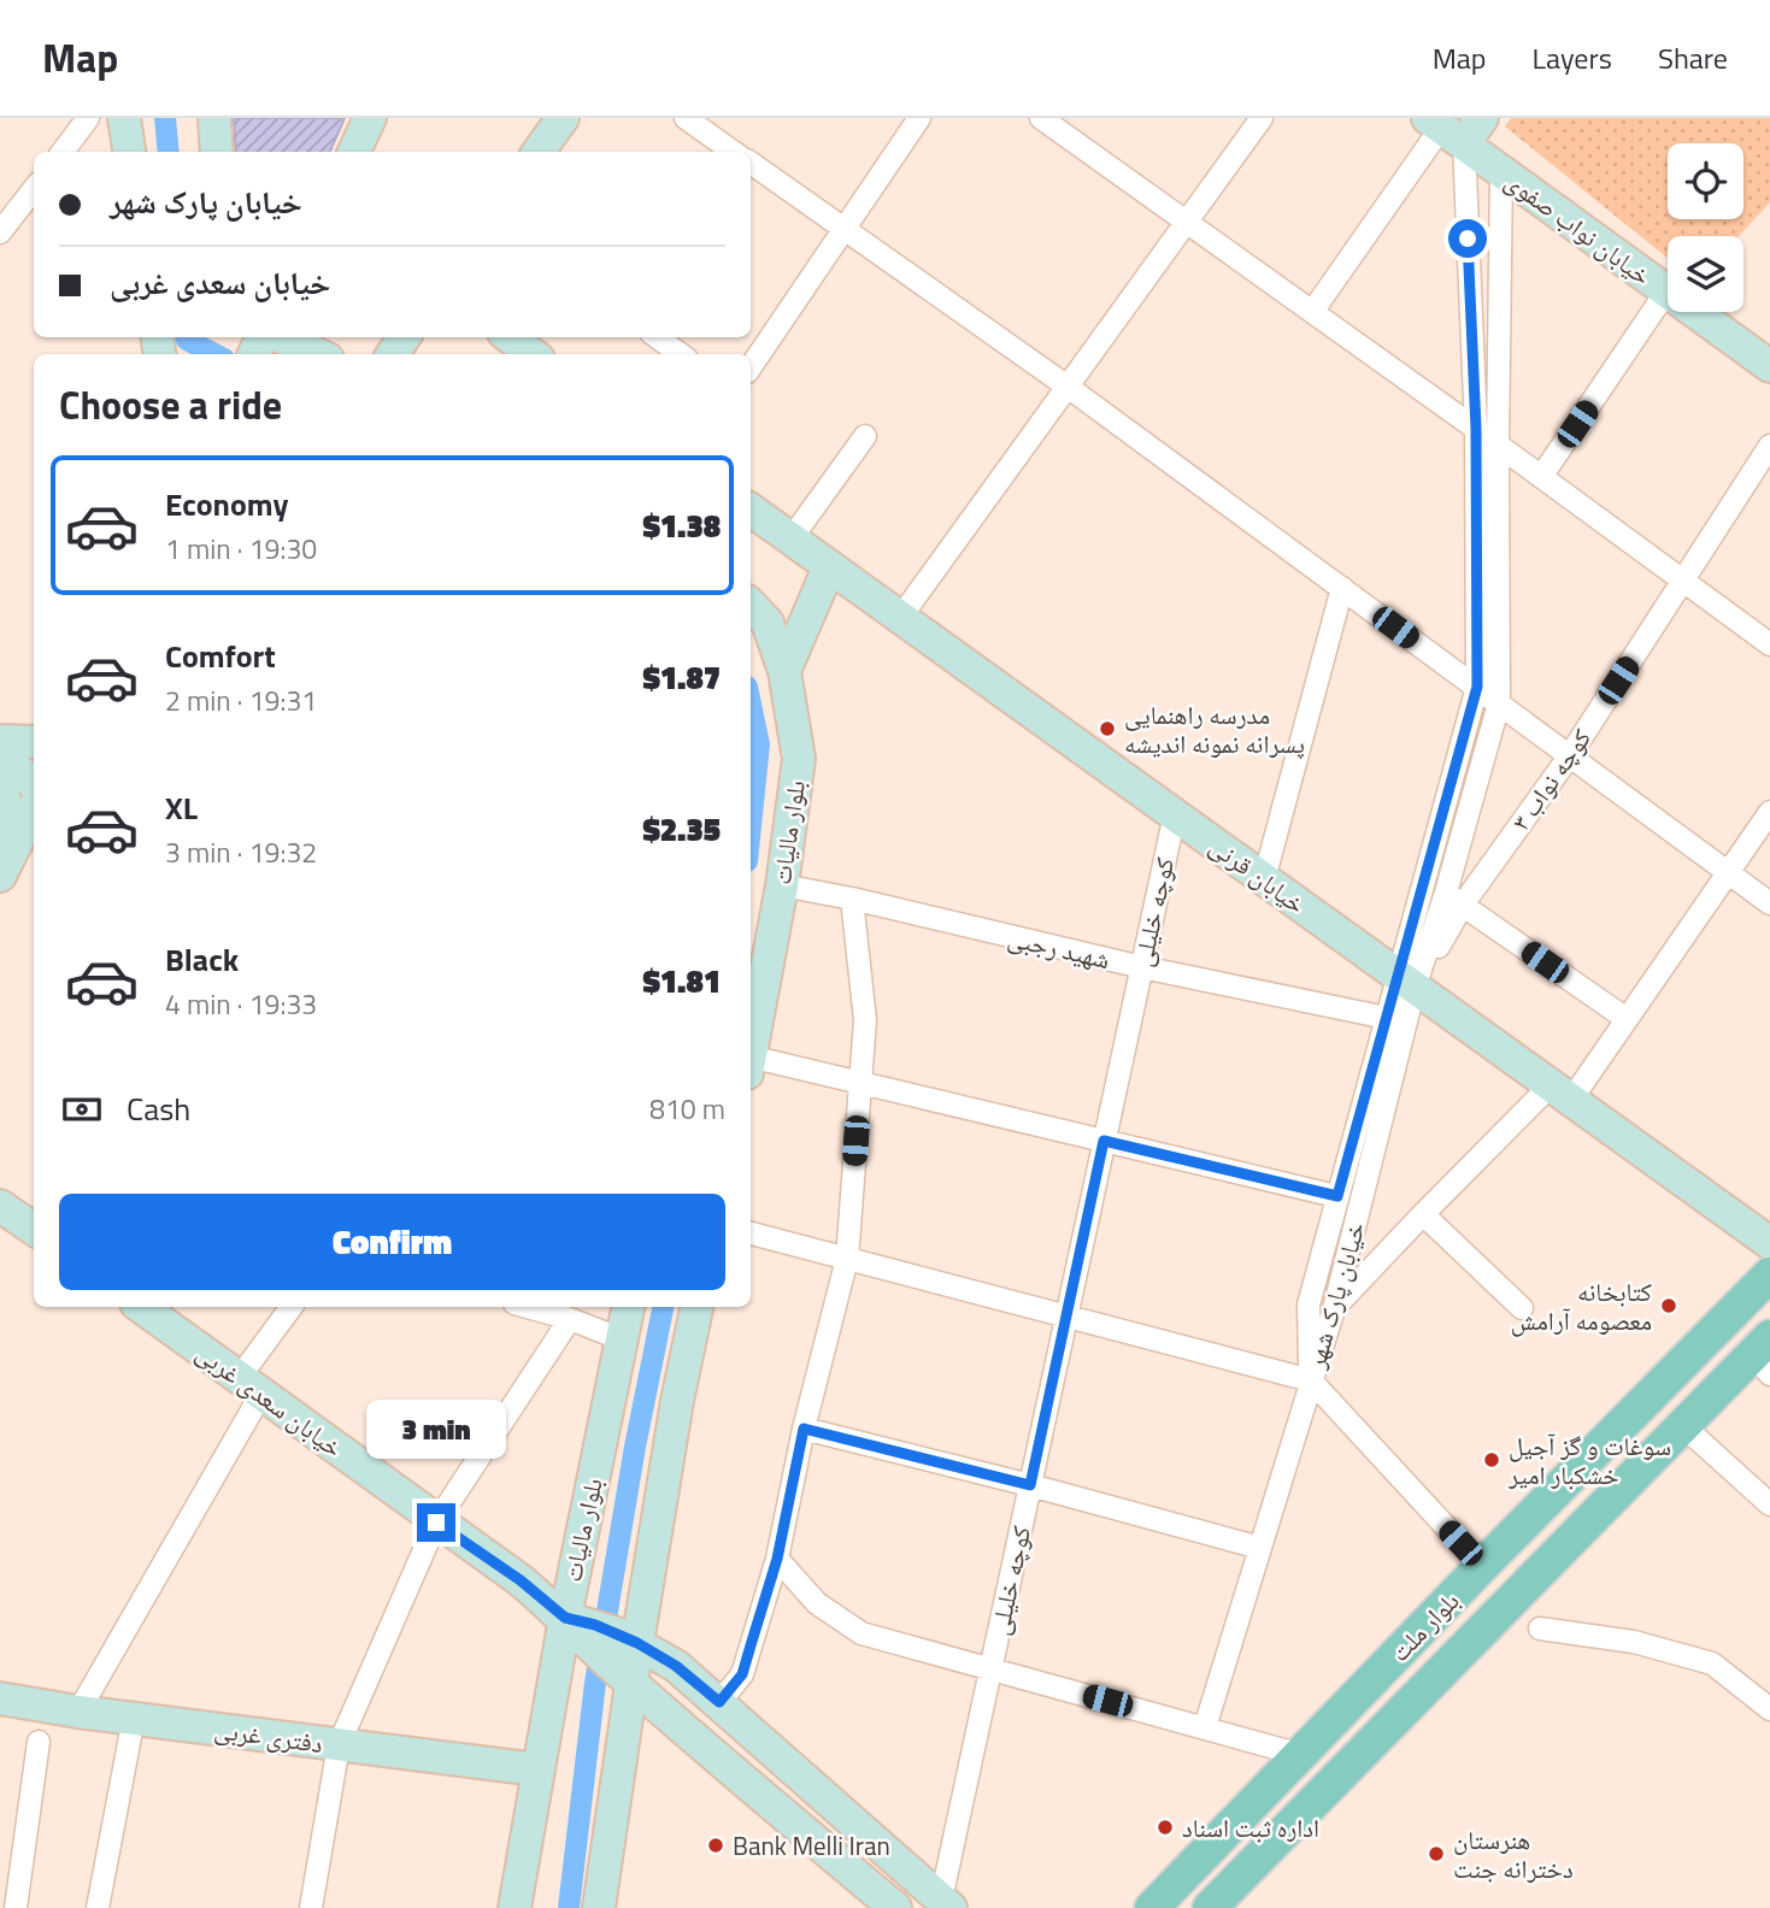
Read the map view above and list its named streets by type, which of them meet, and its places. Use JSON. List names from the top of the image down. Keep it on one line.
{"streets":{"main road":["بلوار ملت"],"street":["خیابان نواب صفوی","کوچه نواب ۳","بلوار مالیات","خیابان قرنی","کوچه خلیلی","شهید رجبی","خیابان پارک شهر","خیابان سعدی غربی","دفتری غربی"]},"crossings":[["خیابان نواب صفوی","خیابان پارک شهر"],["کوچه نواب ۳","خیابان قرنی"],["کوچه نواب ۳","خیابان پارک شهر"],["بلوار مالیات","شهید رجبی"],["بلوار مالیات","خیابان سعدی غربی"],["بلوار مالیات","دفتری غربی"],["خیابان قرنی","کوچه خلیلی"],["خیابان قرنی","خیابان پارک شهر"],["کوچه خلیلی","شهید رجبی"],["کوچه خلیلی","خیابان سعدی غربی"],["شهید رجبی","خیابان پارک شهر"]],"places":["مدرسه راهنمایی پسرانه نمونه اندیشه","کتابخانه معصومه آرامش","سوغات و گز آجیل خشکبار امیر","اداره ثبت اسناد","Bank Melli Iran","هنرستان دخترانه جنت"],"page":{"header":"Map","nav":["Map","Layers","Share"],"banner":["خیابان پارک شهر","خیابان سعدی غربی"],"heading":"Choose a ride","list":[{"name":"Economy","note":"1 min · 19:30","value":"$1.38"},{"name":"Comfort","note":"2 min · 19:31","value":"$1.87"},{"name":"XL","note":"3 min · 19:32","value":"$2.35"},{"name":"Black","note":"4 min · 19:33","value":"$1.81"}],"pay":["Cash","810 m"],"buttons":"Confirm","bubble":"3 min"}}
